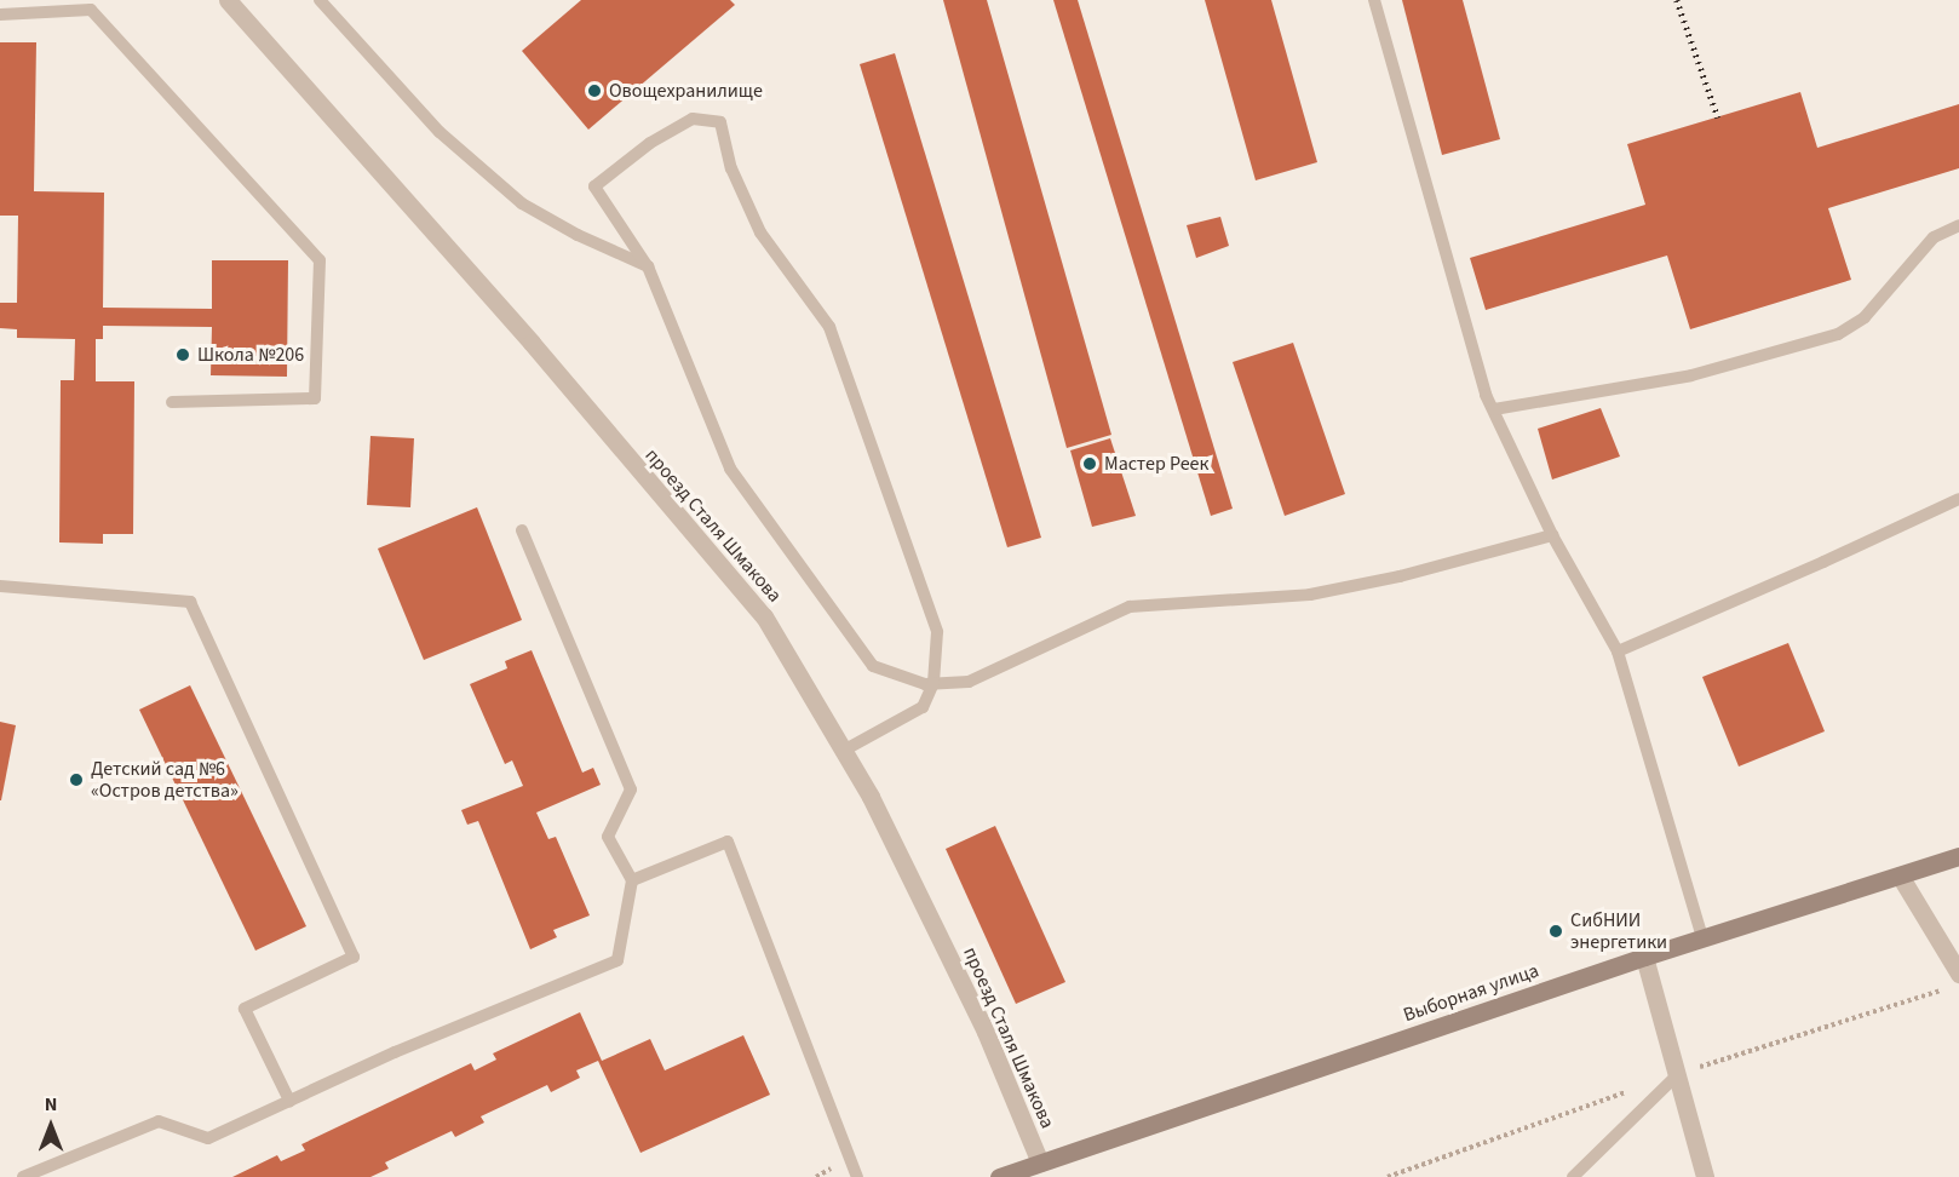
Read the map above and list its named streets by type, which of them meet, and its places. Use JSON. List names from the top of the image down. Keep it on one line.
{"streets":{"main road":["Выборная улица"],"street":["проезд Сталя Шмакова"]},"crossings":[["проезд Сталя Шмакова","Выборная улица"]],"places":["Овощехранилище","Школа №206","Мастер Реек","Детский сад №6 «Остров детства»","СибНИИ энергетики"],"north":"top"}
